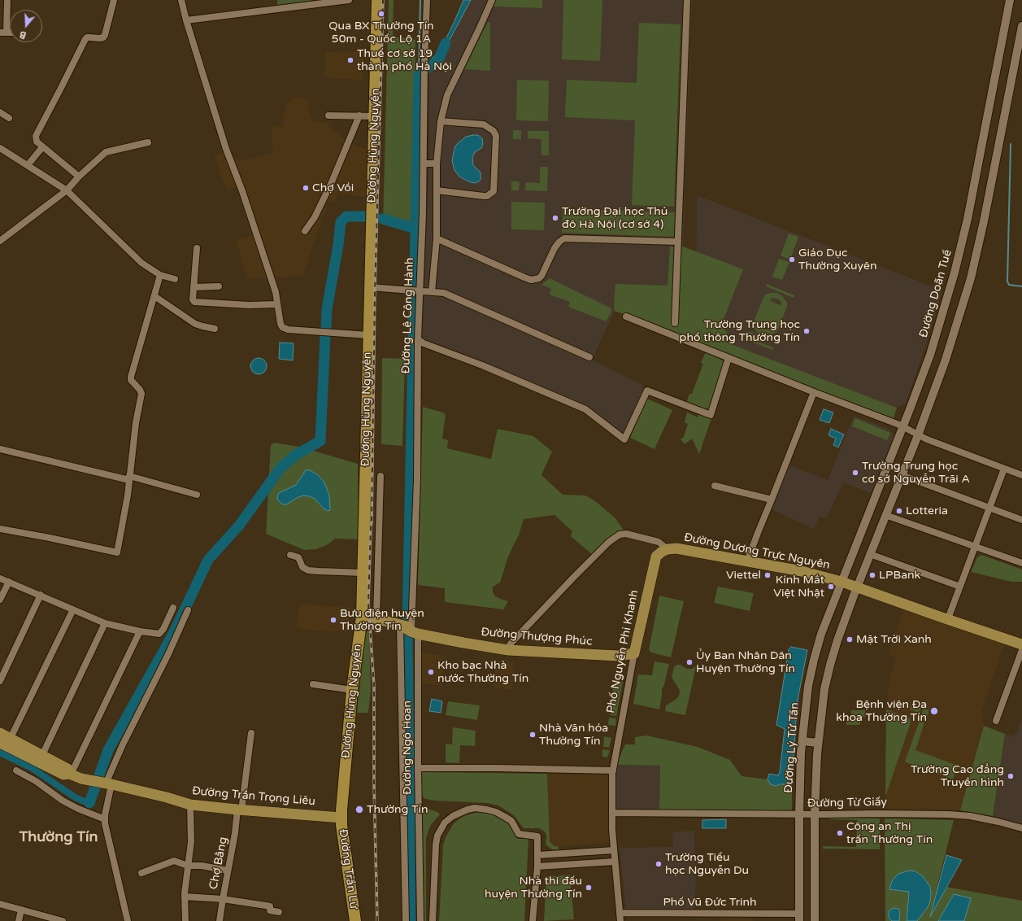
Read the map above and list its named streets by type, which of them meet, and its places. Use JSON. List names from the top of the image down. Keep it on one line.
{"streets":{"highway":["Đường Hùng Nguyên","Đường Trần Lư"],"main road":["Đường Dương Trực Nguyên","Đường Thượng Phúc","Phố Nguyễn Phi Khanh","Đường Trần Trọng Liêu"],"street":["Đường Doãn Tuế","Đường Lê Công Hành","Đường Ngô Hoan","Đường Lý Tử Tấn","Đường Từ Giấy","Chợ Bằng","Phố Vũ Đức Trinh"]},"crossings":[["Đường Hùng Nguyên","Đường Thượng Phúc"],["Đường Hùng Nguyên","Đường Trần Trọng Liêu"],["Đường Hùng Nguyên","Đường Trần Lư"],["Đường Doãn Tuế","Đường Dương Trực Nguyên"],["Đường Doãn Tuế","Đường Lý Tử Tấn"],["Đường Lê Công Hành","Đường Thượng Phúc"],["Đường Lê Công Hành","Đường Ngô Hoan"],["Đường Dương Trực Nguyên","Phố Nguyễn Phi Khanh"],["Đường Dương Trực Nguyên","Đường Lý Tử Tấn"],["Đường Thượng Phúc","Phố Nguyễn Phi Khanh"],["Đường Thượng Phúc","Đường Ngô Hoan"],["Phố Nguyễn Phi Khanh","Đường Từ Giấy"],["Phố Nguyễn Phi Khanh","Phố Vũ Đức Trinh"],["Đường Lý Tử Tấn","Đường Từ Giấy"],["Đường Lý Tử Tấn","Phố Vũ Đức Trinh"],["Đường Trần Trọng Liêu","Chợ Bằng"],["Đường Trần Trọng Liêu","Đường Trần Lư"]],"districts":["Thường Tín"],"places":["Qua BX Thường Tín 50m - Quốc Lộ 1A","Thuế cơ sở 19 thành phố Hà Nội","Chợ Vồi","Trường Đại học Thủ đô Hà Nội (cơ sở 4)","Giáo Dục Thường Xuyên","Trường Trung học phổ thông Thường Tín","Trường Trung học cơ sở Nguyễn Trãi A","Lotteria","Viettel","LPBank","Kính Mắt Việt Nhật","Bưu điện huyện Thường Tín","Mặt Trời Xanh","Ủy Ban Nhân Dân Huyện Thường Tín","Kho bạc Nhà nước Thường Tín","Bệnh viện Đa khoa Thường Tín","Nhà Văn hóa Thường Tín","Trường Cao đẳng Truyền hình","Thường Tín","Công an Thị trấn Thường Tín","Trường Tiểu học Nguyễn Du","Nhà thi đấu huyện Thường Tín"],"north":"bottom"}
